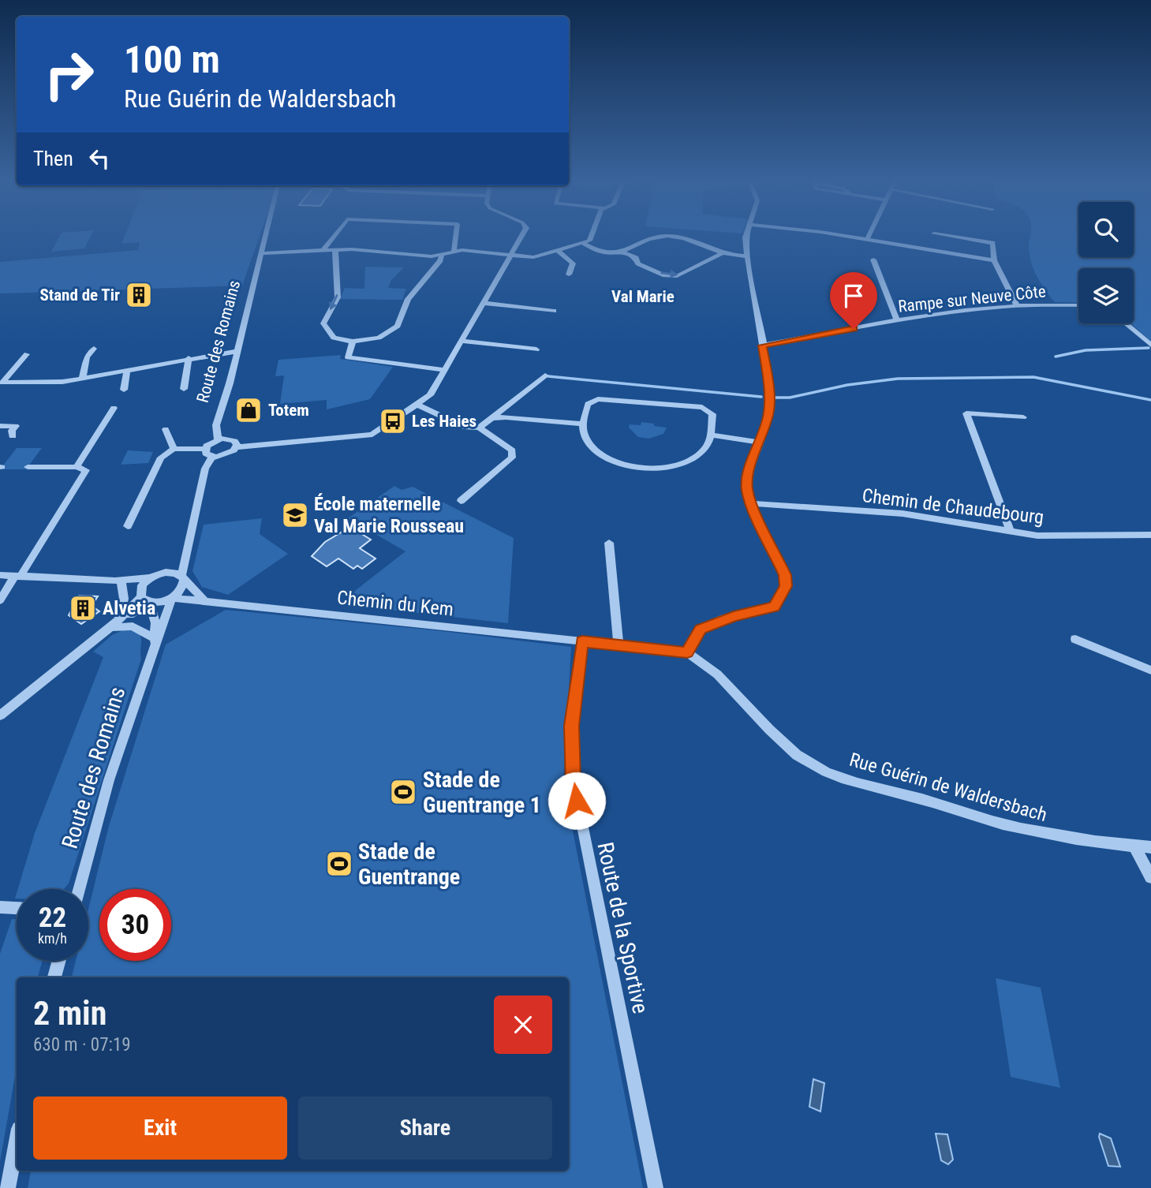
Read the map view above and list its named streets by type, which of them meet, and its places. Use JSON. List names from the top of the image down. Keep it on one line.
{"streets":{"street":["Rampe sur Neuve Côte","Route des Romains","Chemin de Chaudebourg","Chemin du Kem","Rue Guérin de Waldersbach","Route de la Sportive"]},"crossings":[["Route des Romains","Chemin du Kem"],["Chemin du Kem","Rue Guérin de Waldersbach"],["Chemin du Kem","Route de la Sportive"],["Rue Guérin de Waldersbach","Route de la Sportive"]],"districts":["Val Marie"],"places":{"building":["Stand de Tir","Alvetia"],"shop":["Totem"],"bus stop":["Les Haies"],"school or university":["École maternelle Val Marie Rousseau"],"sports":["Stade de Guentrange 1","Stade de Guentrange"]},"page":{"turn":["100 m","Rue Guérin de Waldersbach"],"then":"Then","speed":"22 km/h","limit":"30","heading":["2 min","630 m · 07:19"],"buttons":["Exit","Share"]}}
